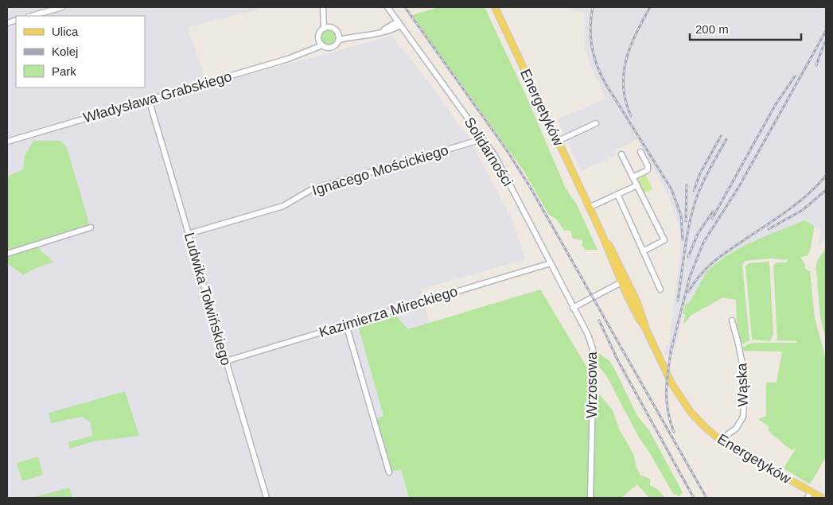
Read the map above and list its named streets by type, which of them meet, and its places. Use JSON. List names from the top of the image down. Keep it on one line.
{"streets":{"main road":["Energetyków"],"street":["Władysława Grabskiego","Solidarności","Ignacego Mościckiego","Ludwika Tołwińskiego","Kazimierza Mireckiego","Wrzosowa","Wąska"]},"crossings":[["Władysława Grabskiego","Ludwika Tołwińskiego"],["Energetyków","Wąska"],["Solidarności","Ignacego Mościckiego"],["Solidarności","Kazimierza Mireckiego"],["Solidarności","Wrzosowa"],["Ignacego Mościckiego","Ludwika Tołwińskiego"],["Ludwika Tołwińskiego","Kazimierza Mireckiego"]],"legend":["Ulica","Kolej","Park"],"scale_bar":"200 m"}
